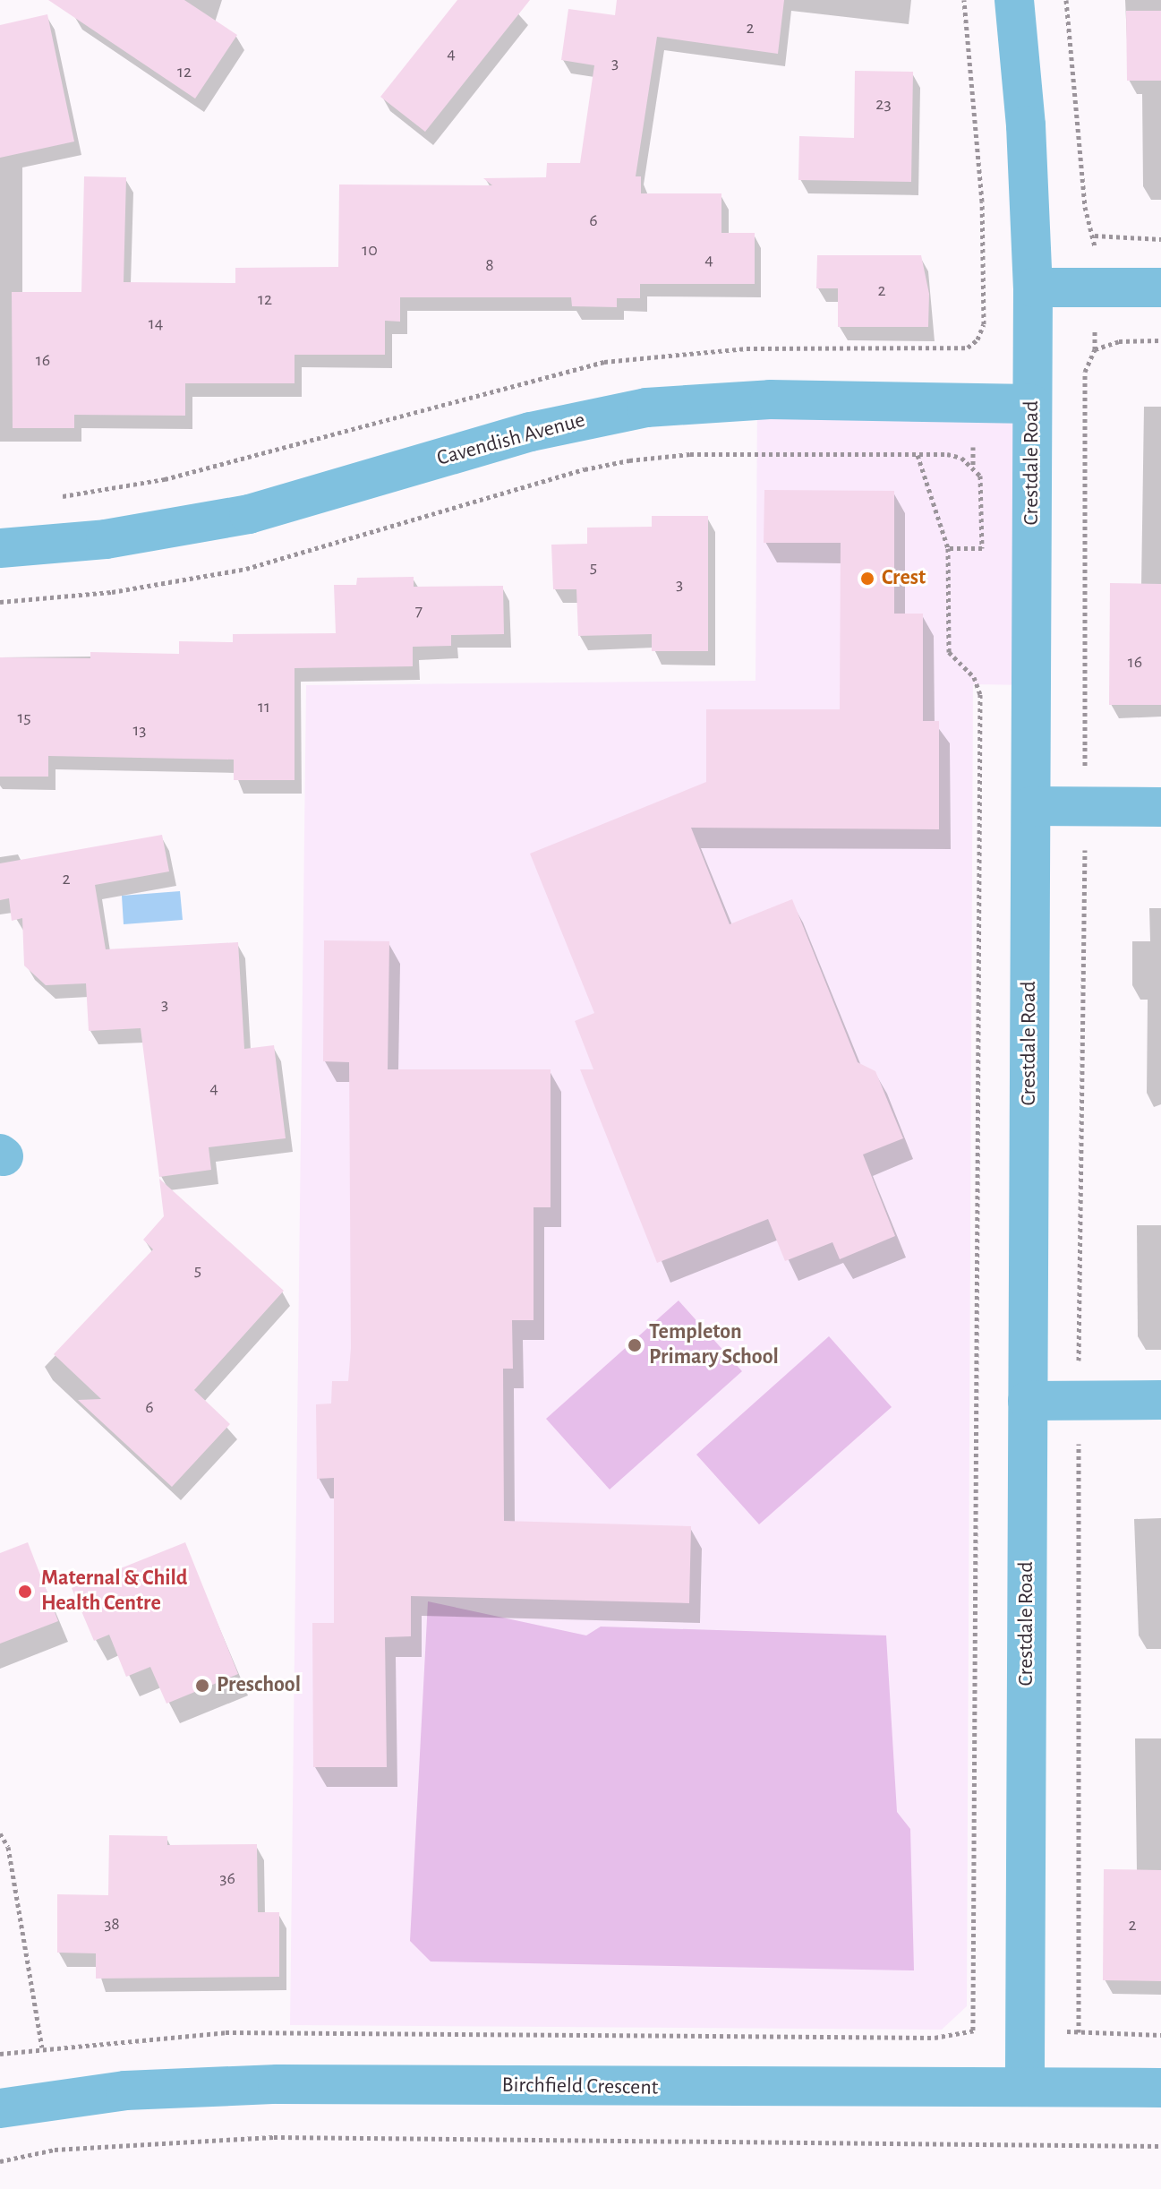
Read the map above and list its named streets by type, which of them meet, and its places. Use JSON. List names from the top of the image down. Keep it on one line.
{"streets":{"street":["Cavendish Avenue","Crestdale Road","Birchfield Crescent"]},"crossings":[["Cavendish Avenue","Crestdale Road"],["Crestdale Road","Birchfield Crescent"]],"places":["Crest","Templeton Primary School","Maternal & Child Health Centre","Preschool"],"house_numbers":["2","4","3","12","23","6","10","4","8","2","12","14","16","5","3","7","16","11","15","13","2","3","4","5","6","36","38","2"]}
